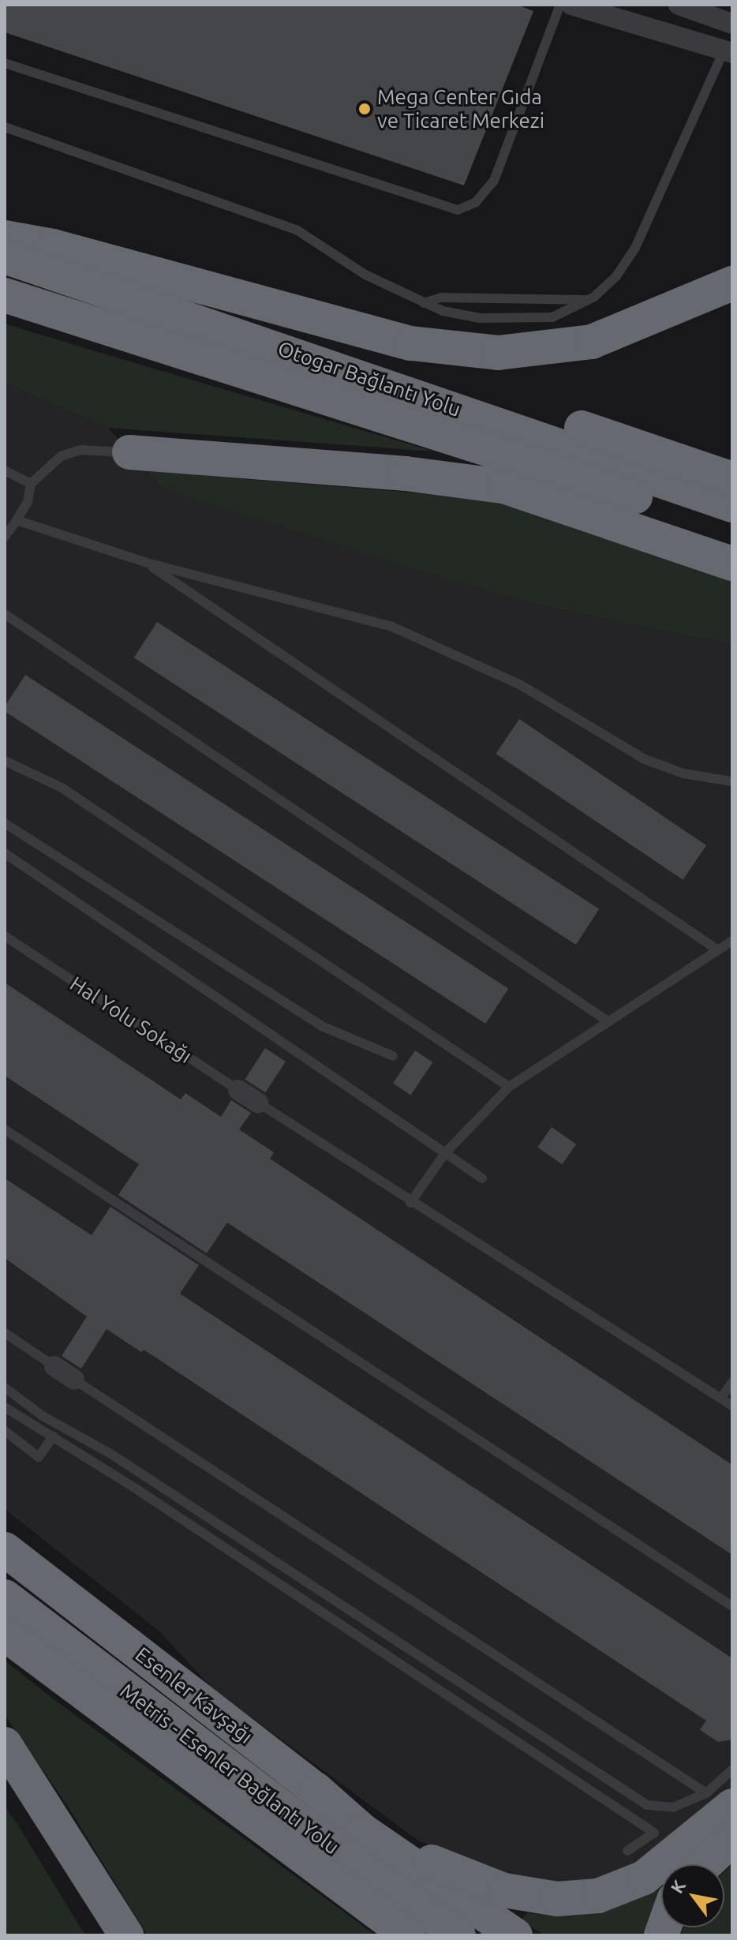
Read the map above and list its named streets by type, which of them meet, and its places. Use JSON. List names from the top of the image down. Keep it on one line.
{"streets":{"highway":["Otogar Bağlantı Yolu","Esenler Kavşağı","Metris - Esenler Bağlantı Yolu"],"street":["Hal Yolu Sokağı"]},"places":["Mega Center Gıda ve Ticaret Merkezi"],"north":"top left"}
